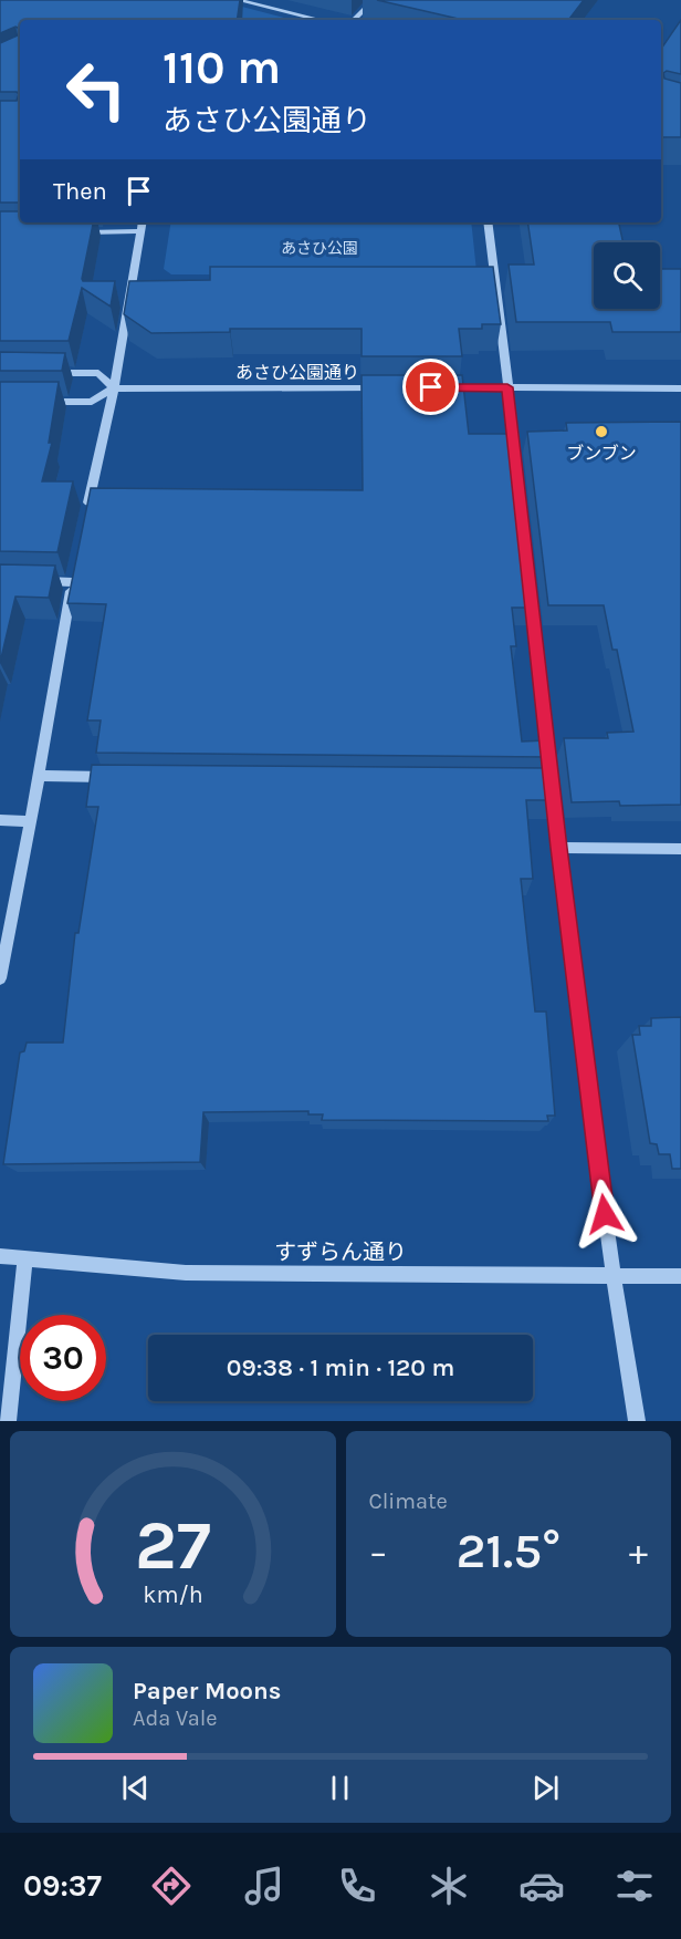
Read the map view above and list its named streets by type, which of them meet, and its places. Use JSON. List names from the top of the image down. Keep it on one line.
{"streets":{"street":["あさひ公園通り","すずらん通り"]},"parks":["あさひ公園"],"places":["ブンブン"],"page":{"turn":["110 m","あさひ公園通り"],"then":"Then","limit":"30","trip":"09:38 · 1 min · 120 m","tile":"Climate","heat":["−","21.5°","+"],"song":["Paper Moons","Ada Vale"],"tabs":"09:37","gauge":["27","km/h"]}}
